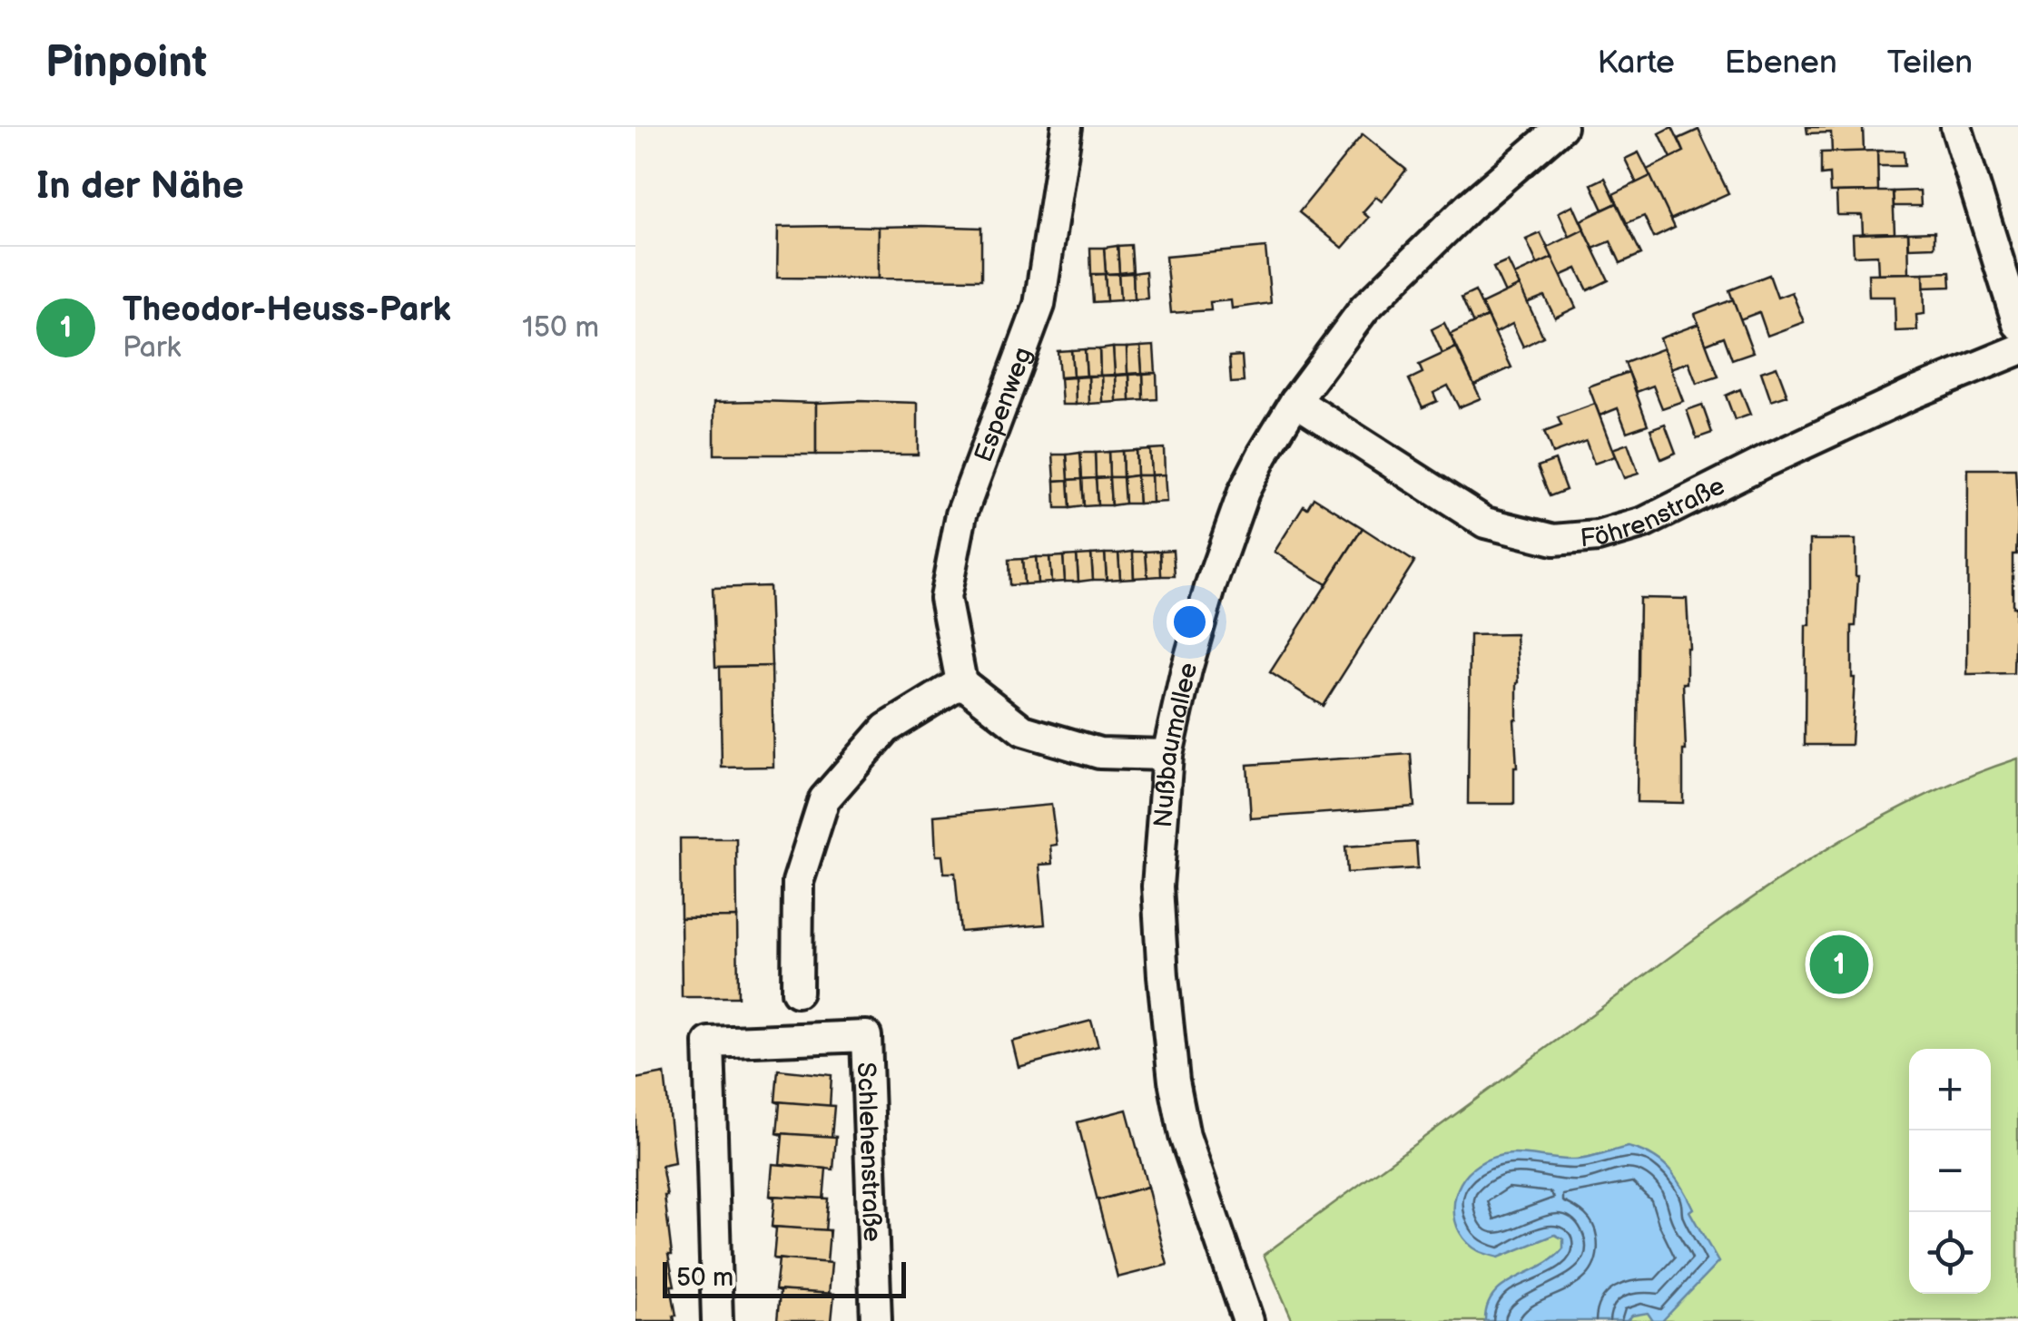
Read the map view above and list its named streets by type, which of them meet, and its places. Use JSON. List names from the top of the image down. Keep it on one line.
{"streets":{"street":["Espenweg","Föhrenstraße","Nußbaumallee","Schlehenstraße"]},"crossings":[["Föhrenstraße","Nußbaumallee"]],"scale_bar":"50 m","page":{"header":"Pinpoint","nav":["Karte","Ebenen","Teilen"],"heading":"In der Nähe","list":[{"mark":"1","name":"Theodor-Heuss-Park","note":"Park","value":"150 m"}],"pins":"1","map_buttons":["+","−"],"scale":"50 m"}}
